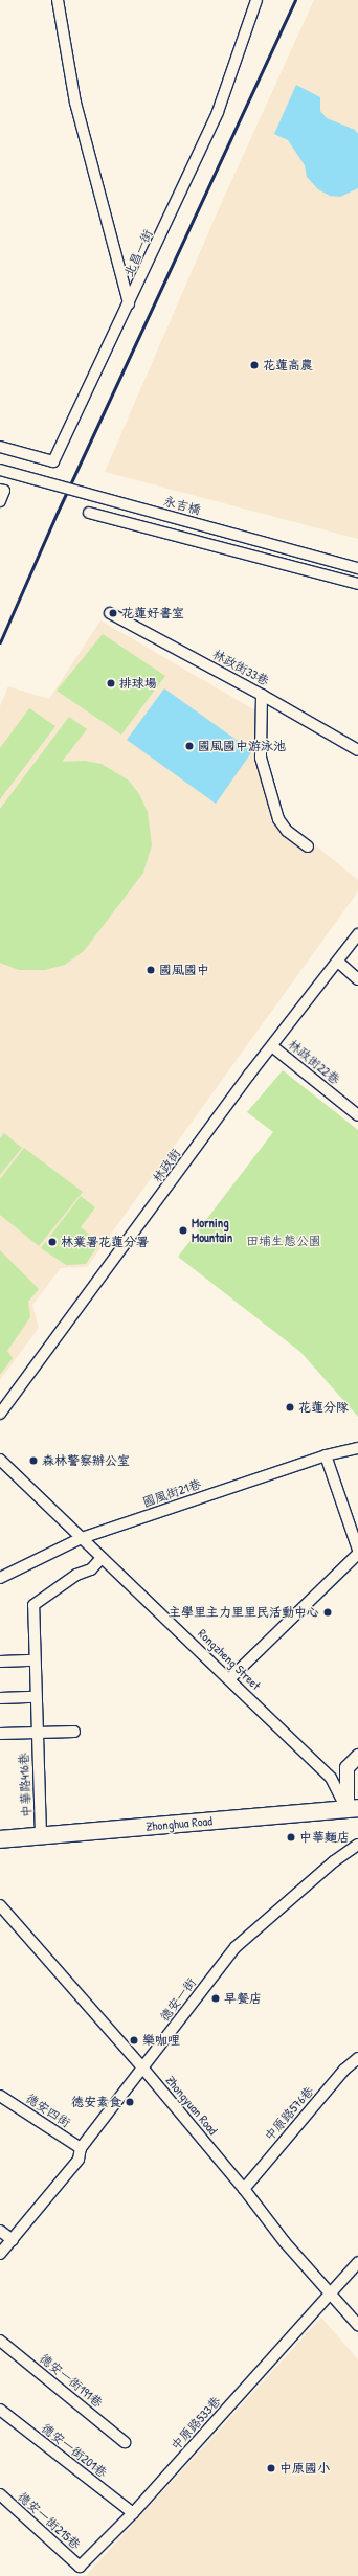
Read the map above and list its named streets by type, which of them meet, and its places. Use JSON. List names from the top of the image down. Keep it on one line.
{"streets":{"main road":["Zhonghua Road"],"street":["北昌一街","永吉橋","林政街33巷","林政街22巷","林政街","國風街21巷","Rongzheng Street","中華路416巷","德安一街","Zhongyuan Road","德安四街","中原路576巷","德安一街191巷","中原路533巷","德安一街201巷","德安一街215巷"]},"crossings":[["林政街22巷","林政街"],["國風街21巷","Rongzheng Street"],["Rongzheng Street","中華路416巷"],["Rongzheng Street","Zhonghua Road"],["中華路416巷","Zhonghua Road"],["德安一街","Zhongyuan Road"],["德安一街","德安四街"],["Zhongyuan Road","中原路576巷"],["Zhongyuan Road","中原路533巷"],["中原路533巷","德安一街201巷"],["中原路533巷","德安一街215巷"]],"parks":["田埔生態公園"],"places":["花蓮高農","花蓮好書室","排球場","國風國中游泳池","國風國中","Morning Mountain","林業署花蓮分署","花蓮分隊","森林警察辦公室","主學里主力里里民活動中心","中華麵店","早餐店","樂咖哩","德安素食","中原國小"]}
